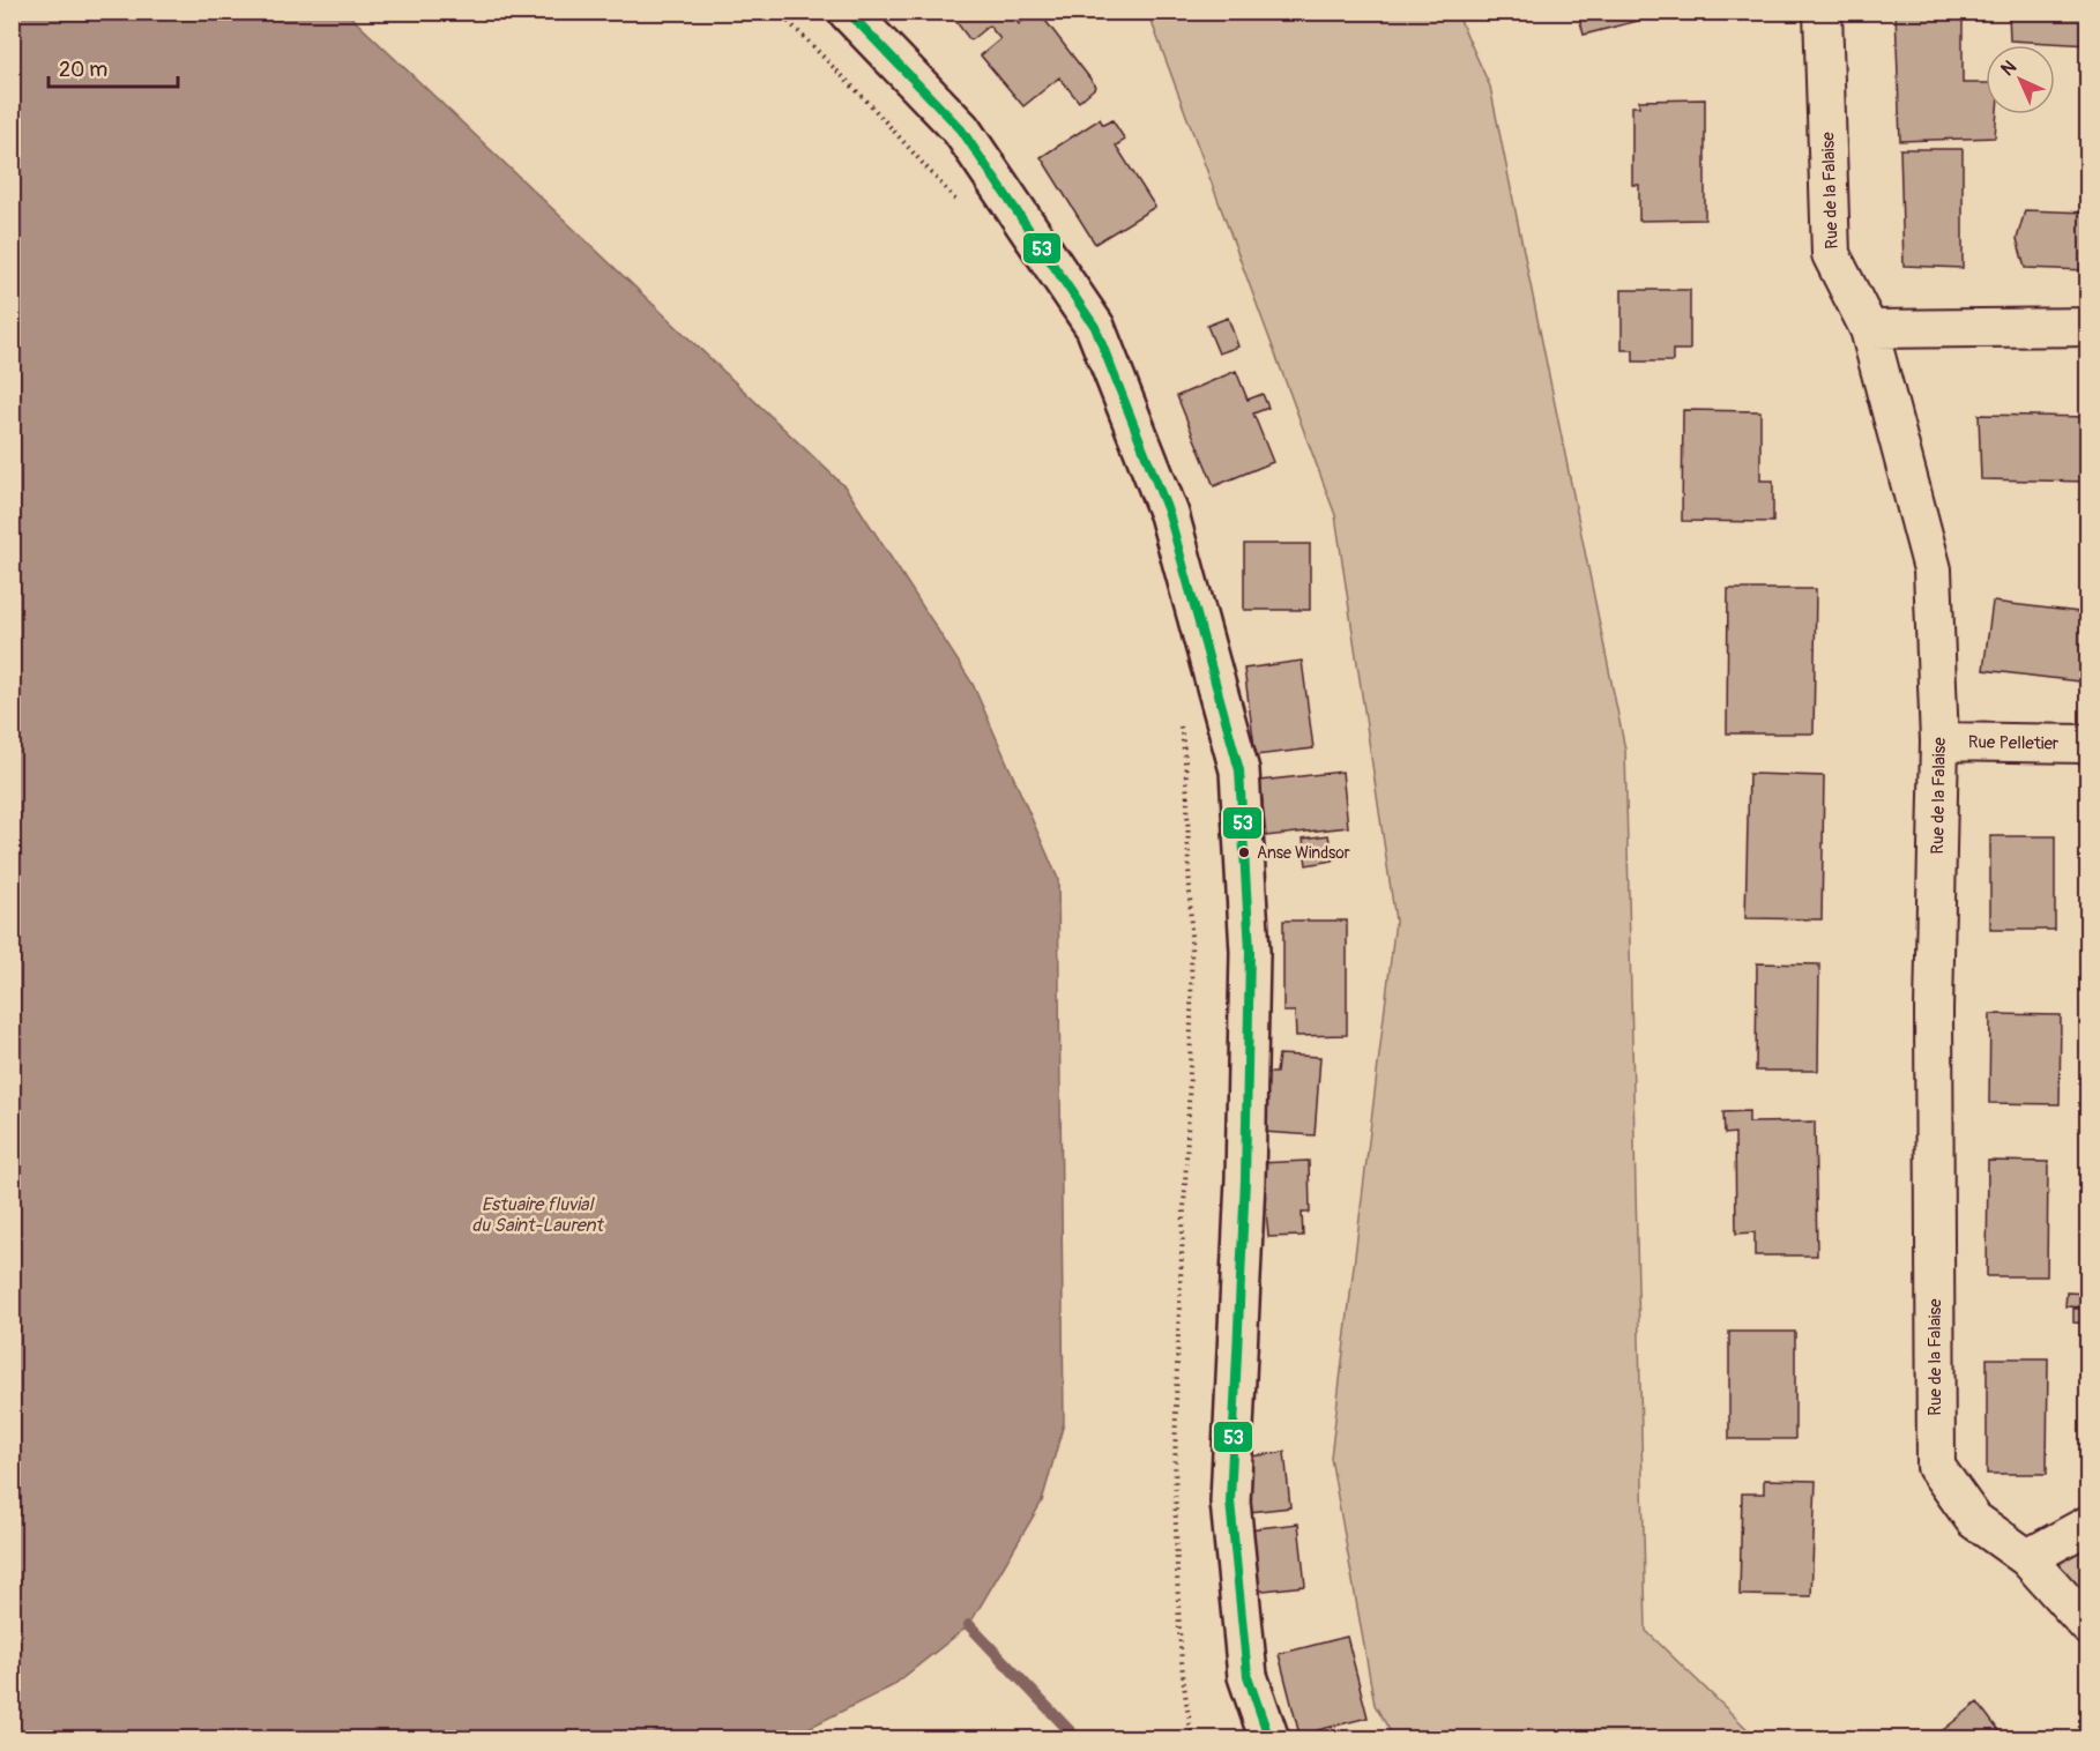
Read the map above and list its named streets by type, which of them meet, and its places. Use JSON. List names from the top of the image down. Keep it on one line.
{"streets":{"street":["Rue de la Falaise","Rue Pelletier"]},"crossings":[["Rue de la Falaise","Rue Pelletier"]],"water":["Estuaire fluvial du Saint-Laurent"],"places":["Anse Windsor"],"lines":["transit line 53"],"scale_bar":"20 m","north":"top left"}
